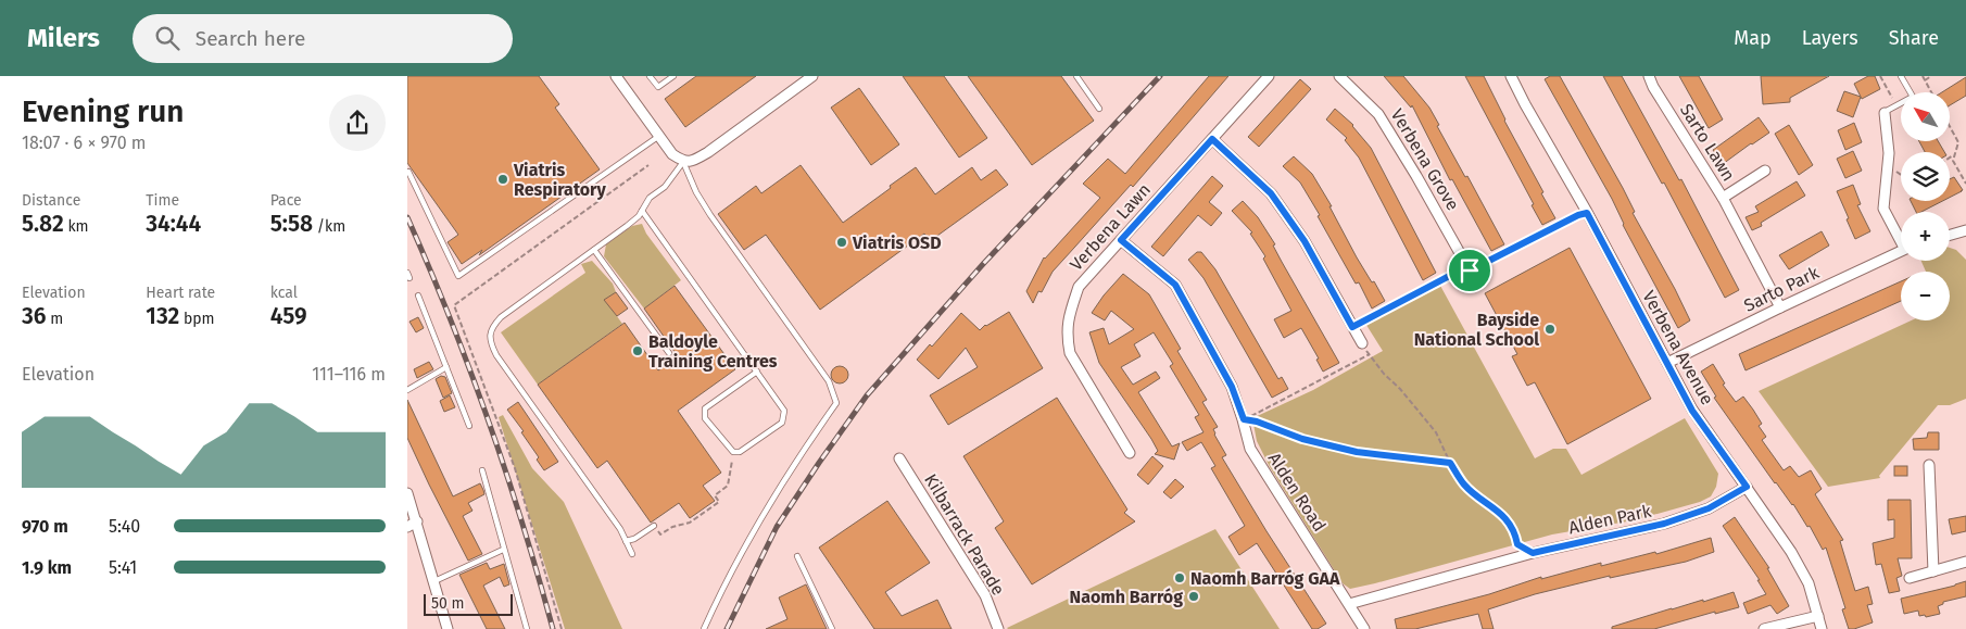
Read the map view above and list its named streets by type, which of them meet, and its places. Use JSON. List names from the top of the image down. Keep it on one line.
{"streets":{"street":["Sarto Lawn","Verbena Grove","Verbena Lawn","Sarto Park","Verbena Avenue","Alden Road","Alden Park","Kilbarrack Parade"]},"crossings":[["Sarto Lawn","Sarto Park"],["Verbena Lawn","Alden Road"],["Sarto Park","Verbena Avenue"],["Verbena Avenue","Alden Park"],["Alden Road","Alden Park"]],"places":["Viatris Respiratory","Viatris OSD","Bayside National School","Baldoyle Training Centres","Naomh Barróg GAA","Naomh Barróg"],"scale_bar":"50 m","north":"top left","page":{"header":"Milers","search":"Search here","nav":["Map","Layers","Share"],"heading":["Evening run","18:07 · 6 × 970 m"],"map_buttons":["+","−"],"stats":[["Distance","5.82 km"],["Time","34:44"],["Pace","5:58 /km"],["Elevation","36 m"],["Heart rate","132 bpm"],["kcal","459"]],"chart":["Elevation","111–116 m"],"list":[{"name":"970 m","note":"5:40"},{"name":"1.9 km","note":"5:41"}],"scale":"50 m"}}
